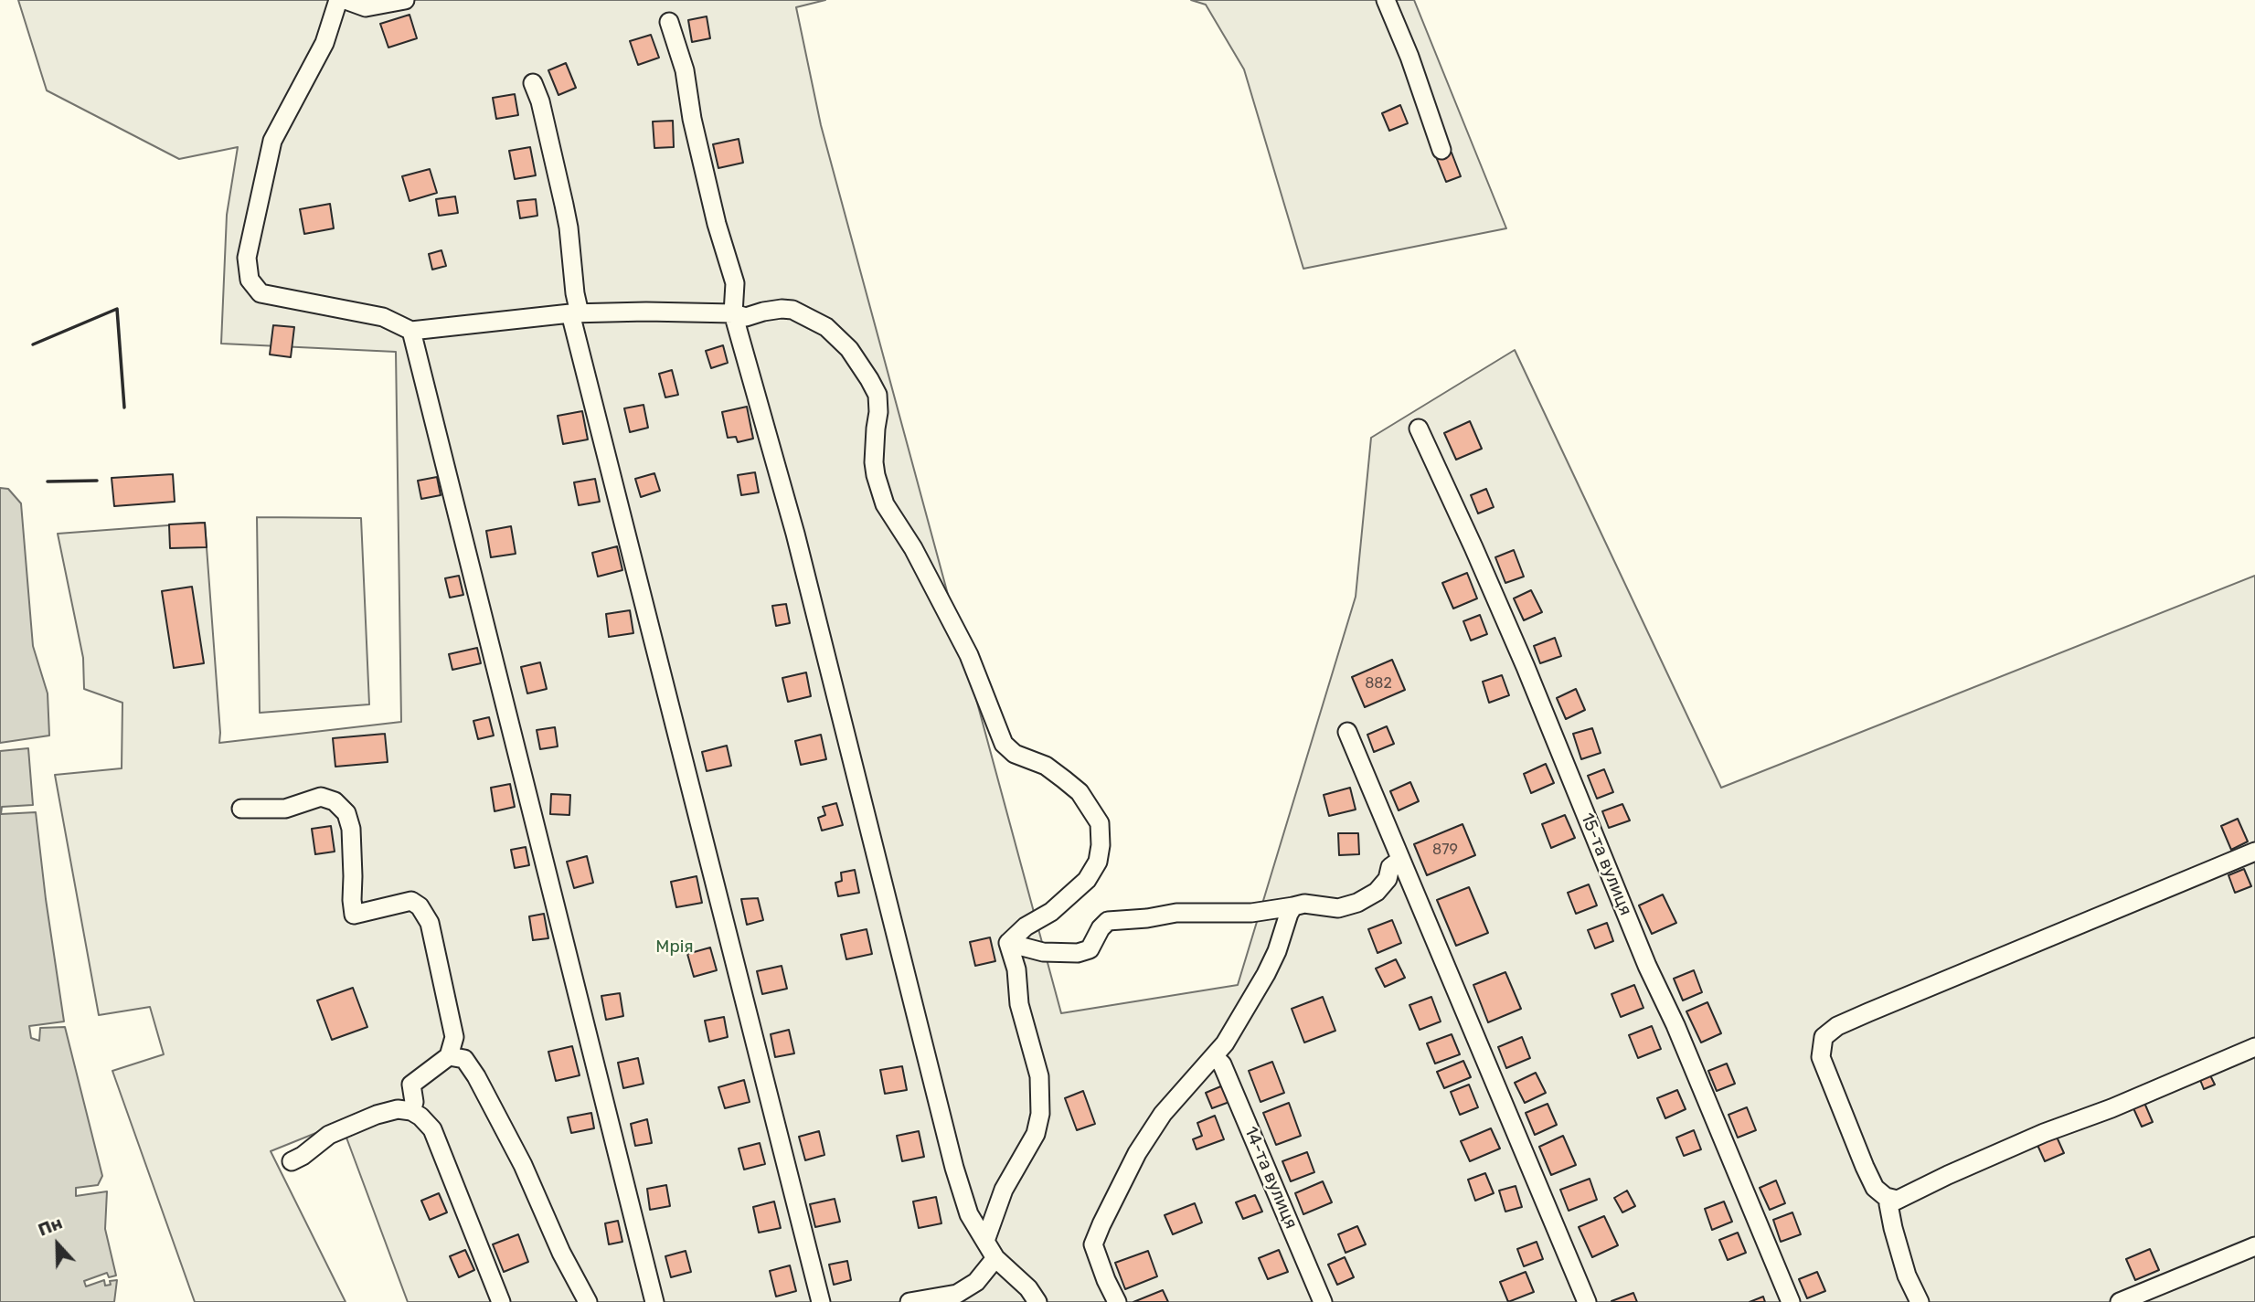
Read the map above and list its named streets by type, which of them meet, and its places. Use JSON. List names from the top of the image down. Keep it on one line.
{"streets":{"street":["15-та вулиця","14-та вулиця"]},"parks":["Мрія"],"house_numbers":["882","879"],"north":"top"}
